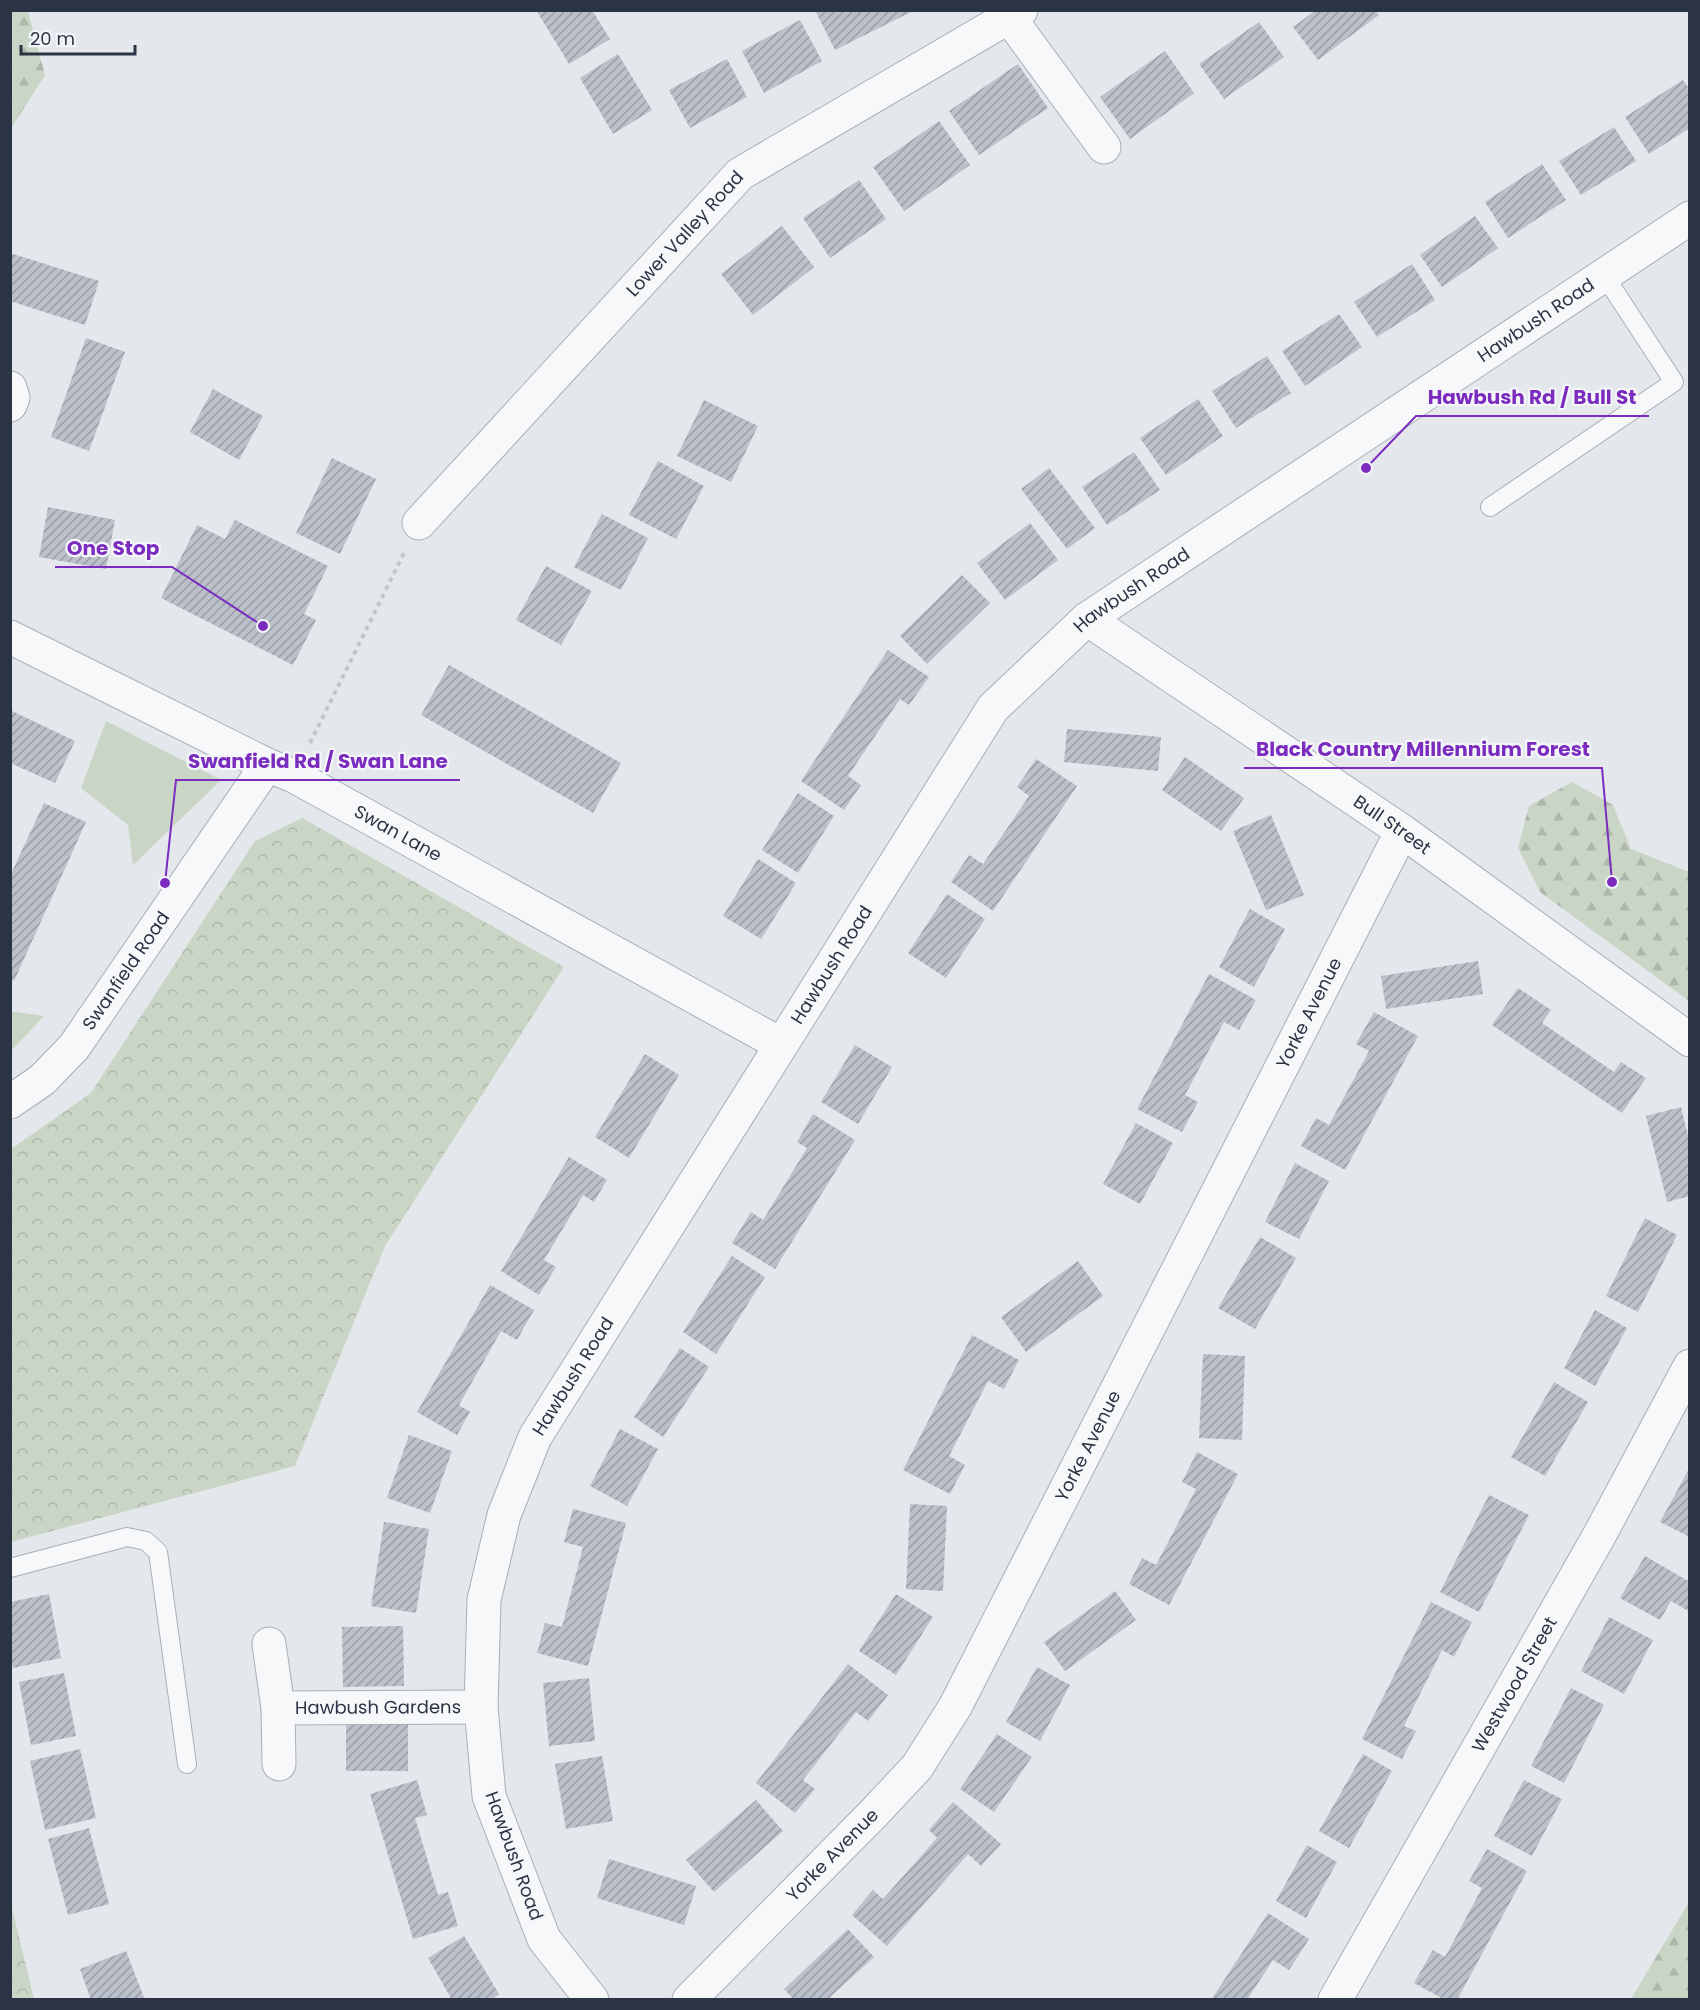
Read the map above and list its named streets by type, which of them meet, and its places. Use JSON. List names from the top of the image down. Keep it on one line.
{"streets":{"street":["Lower Valley Road","Hawbush Road","Bull Street","Swan Lane","Swanfield Road","Yorke Avenue","Westwood Street","Hawbush Gardens"]},"crossings":[["Hawbush Road","Bull Street"],["Hawbush Road","Swan Lane"],["Hawbush Road","Hawbush Gardens"],["Bull Street","Yorke Avenue"],["Swan Lane","Swanfield Road"]],"places":["Hawbush Rd / Bull St","One Stop","Black Country Millennium Forest","Swanfield Rd / Swan Lane"],"scale_bar":"20 m"}
